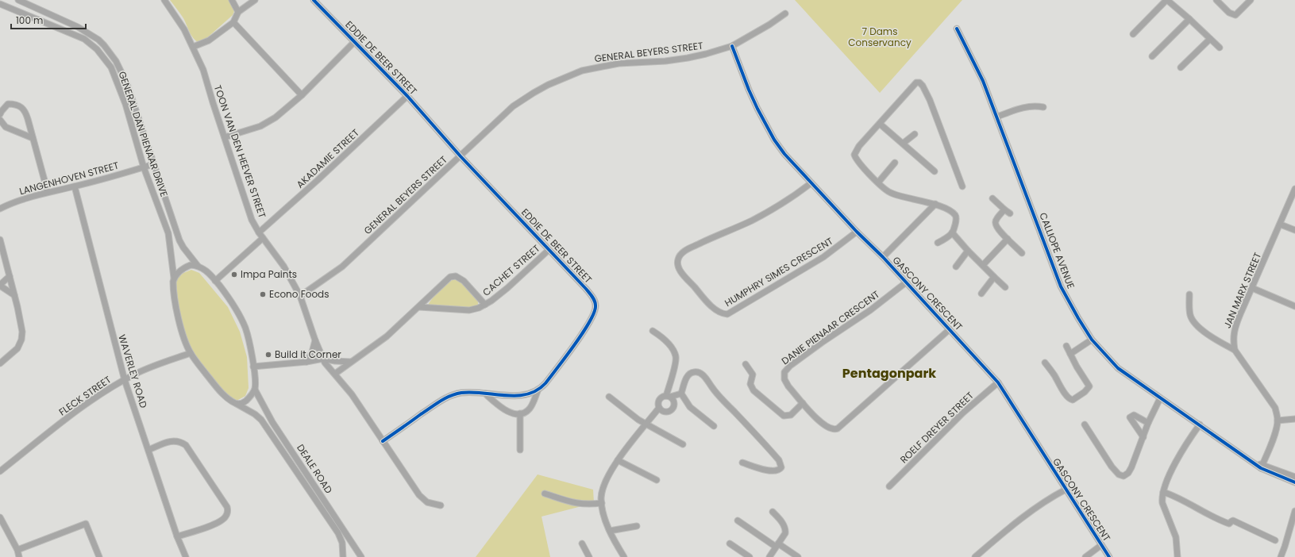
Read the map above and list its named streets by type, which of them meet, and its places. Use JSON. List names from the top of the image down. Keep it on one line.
{"streets":{"street":["GENERAL BEYERS STREET","EDDIE DE BEER STREET","GENERAL DAN PIENAAR DRIVE","TOON VAN DEN HEEVER STREET","AKADAMIE STREET","LANGENHOVEN STREET","CALLIOPE AVENUE","CACHET STREET","HUMPHRY SIMES CRESCENT","JAN MARX STREET","GASCONY CRESCENT","DANIE PIENAAR CRESCENT","WAVERLEY ROAD","FLECK STREET","ROELF DREYER STREET","DEALE ROAD"]},"crossings":[["GENERAL BEYERS STREET","EDDIE DE BEER STREET"],["GENERAL BEYERS STREET","TOON VAN DEN HEEVER STREET"],["GENERAL BEYERS STREET","GASCONY CRESCENT"],["EDDIE DE BEER STREET","AKADAMIE STREET"],["EDDIE DE BEER STREET","CACHET STREET"],["GENERAL DAN PIENAAR DRIVE","LANGENHOVEN STREET"],["GENERAL DAN PIENAAR DRIVE","FLECK STREET"],["GENERAL DAN PIENAAR DRIVE","DEALE ROAD"],["TOON VAN DEN HEEVER STREET","AKADAMIE STREET"],["TOON VAN DEN HEEVER STREET","CACHET STREET"],["LANGENHOVEN STREET","WAVERLEY ROAD"],["HUMPHRY SIMES CRESCENT","GASCONY CRESCENT"],["GASCONY CRESCENT","DANIE PIENAAR CRESCENT"],["GASCONY CRESCENT","ROELF DREYER STREET"],["WAVERLEY ROAD","FLECK STREET"],["FLECK STREET","DEALE ROAD"]],"districts":["Pentagonpark"],"parks":["7 Dams Conservancy"],"places":["Impa Paints","Econo Foods","Build it Corner"],"scale_bar":"100 m"}
